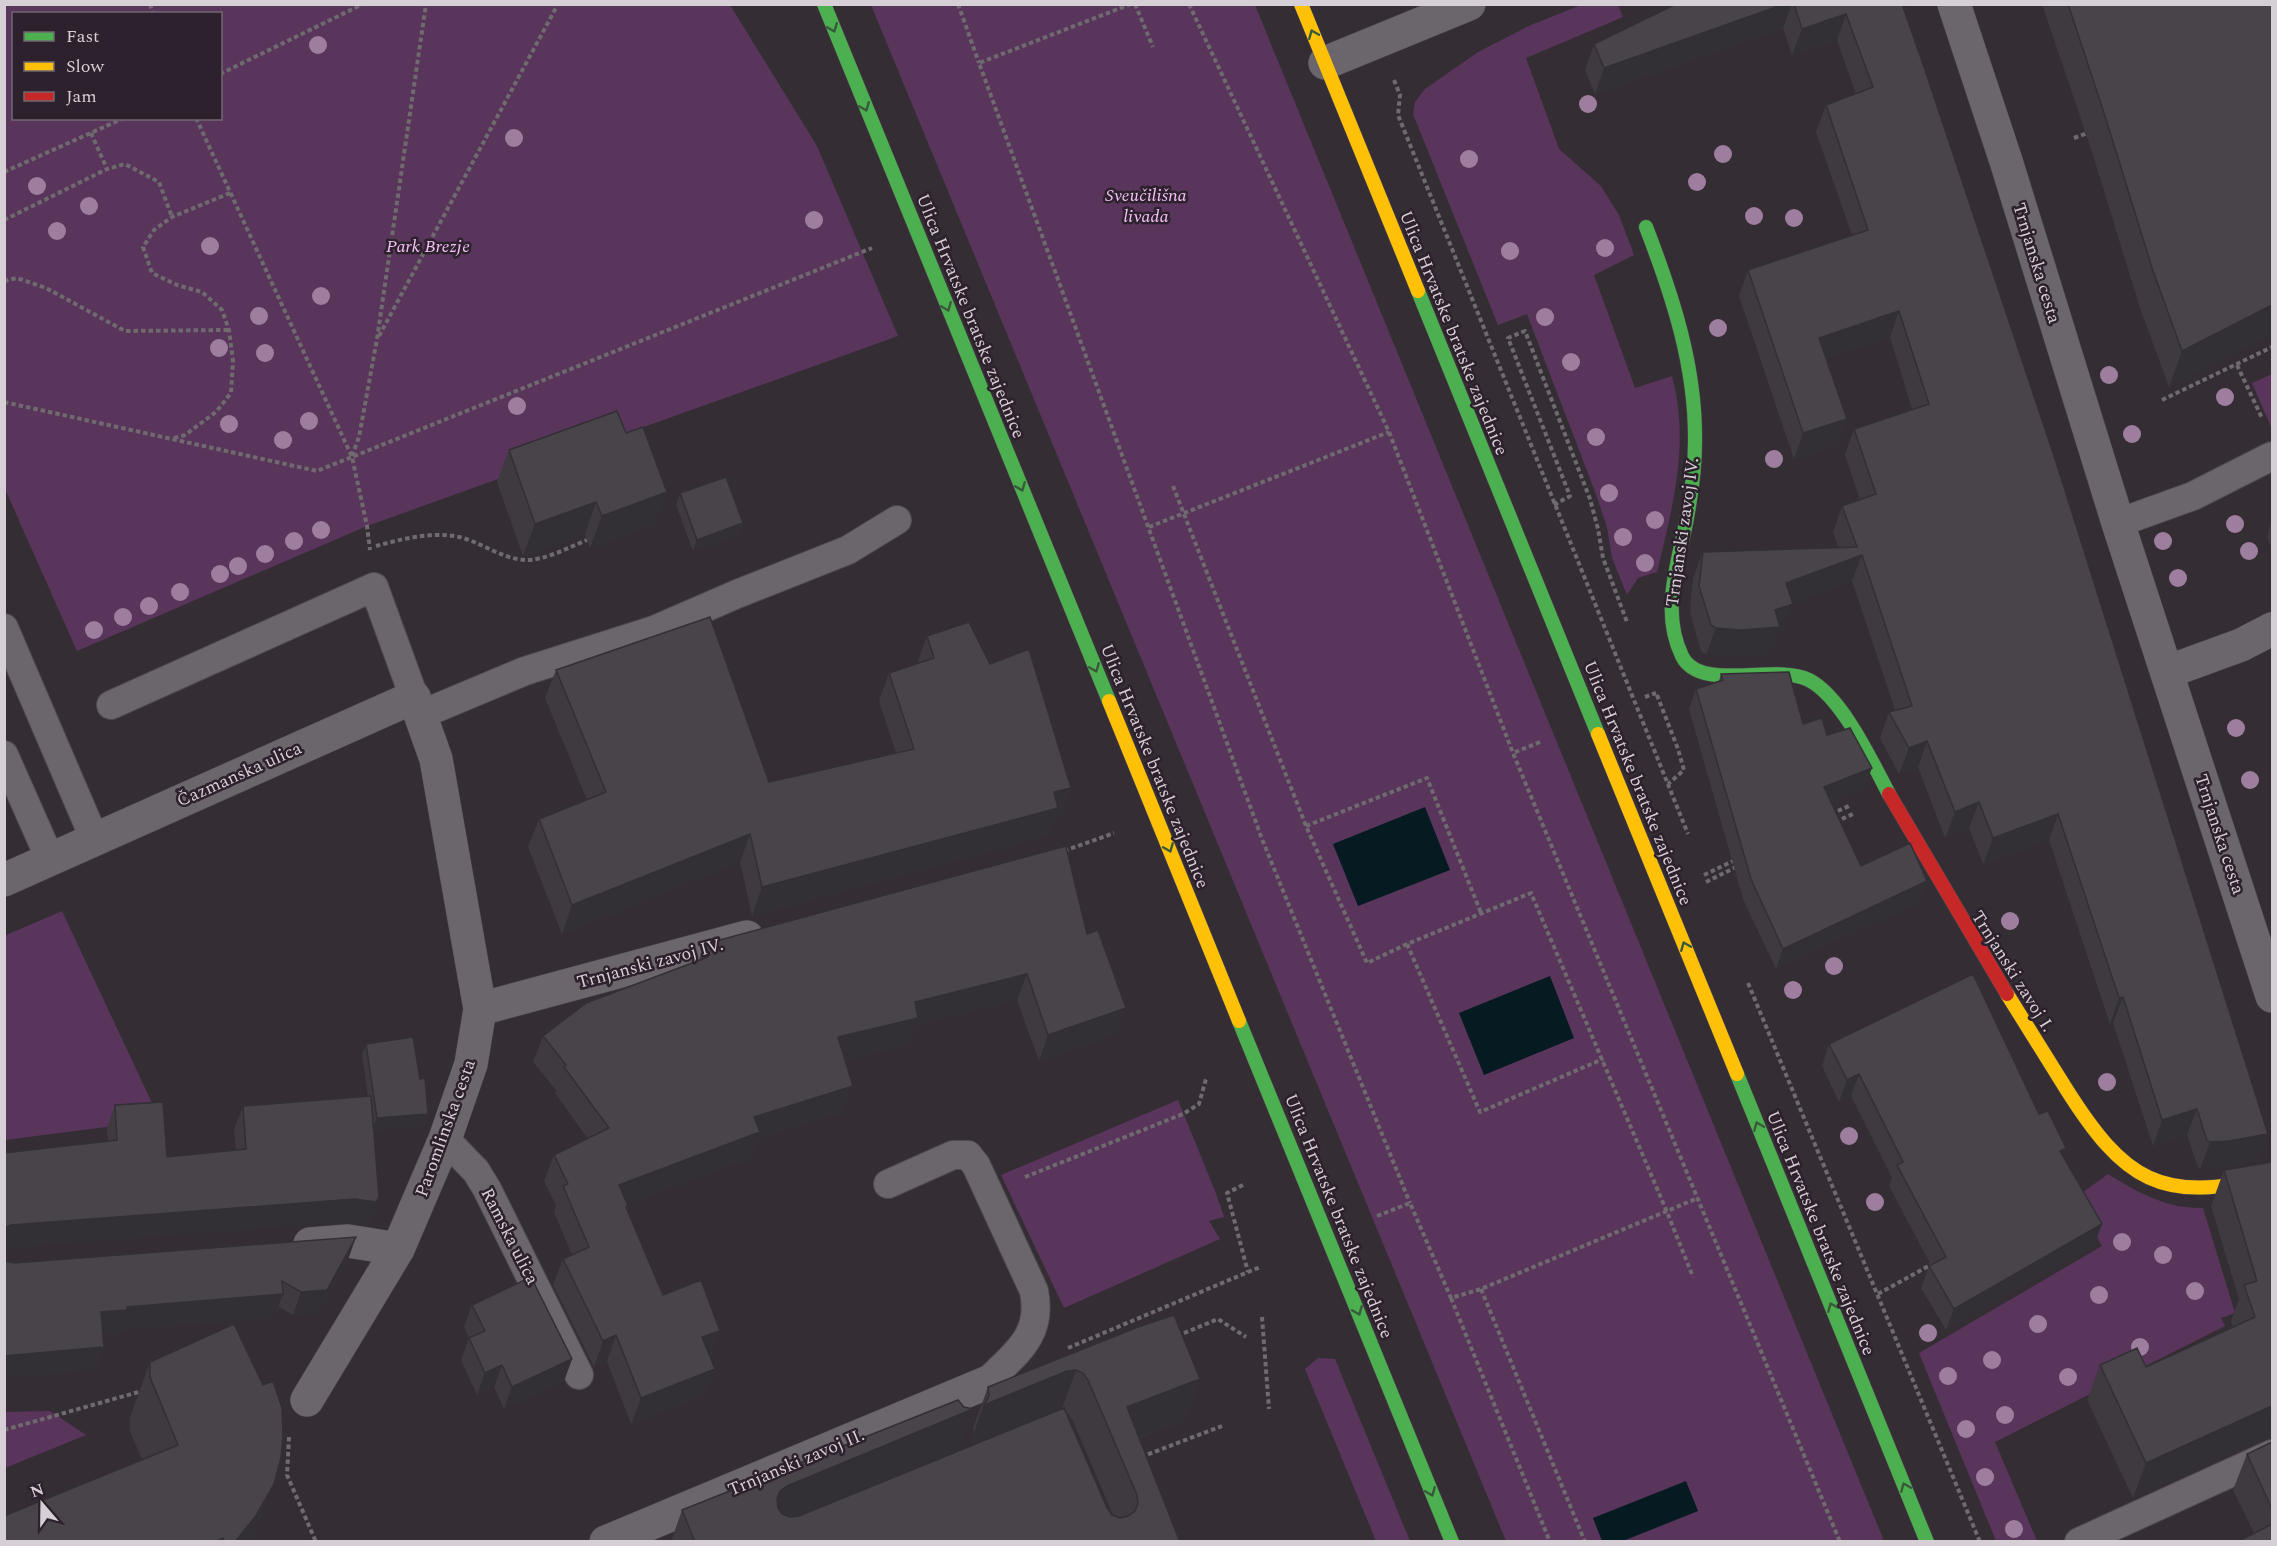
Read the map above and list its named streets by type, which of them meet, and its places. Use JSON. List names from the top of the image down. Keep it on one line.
{"streets":{"main road":["Ulica Hrvatske bratske zajednice","Trnjanski zavoj IV.","Trnjanski zavoj I."],"street":["Trnjanska cesta","Čazmanska ulica","Paromlinska cesta","Trnjanski zavoj II."],"lane":["Ramska ulica"]},"crossings":[["Trnjanski zavoj IV.","Trnjanski zavoj I."],["Trnjanski zavoj IV.","Paromlinska cesta"],["Čazmanska ulica","Paromlinska cesta"],["Paromlinska cesta","Ramska ulica"]],"parks":["Sveučilišna livada","Park Brezje"],"legend":["Fast","Slow","Jam"],"north":"top"}
